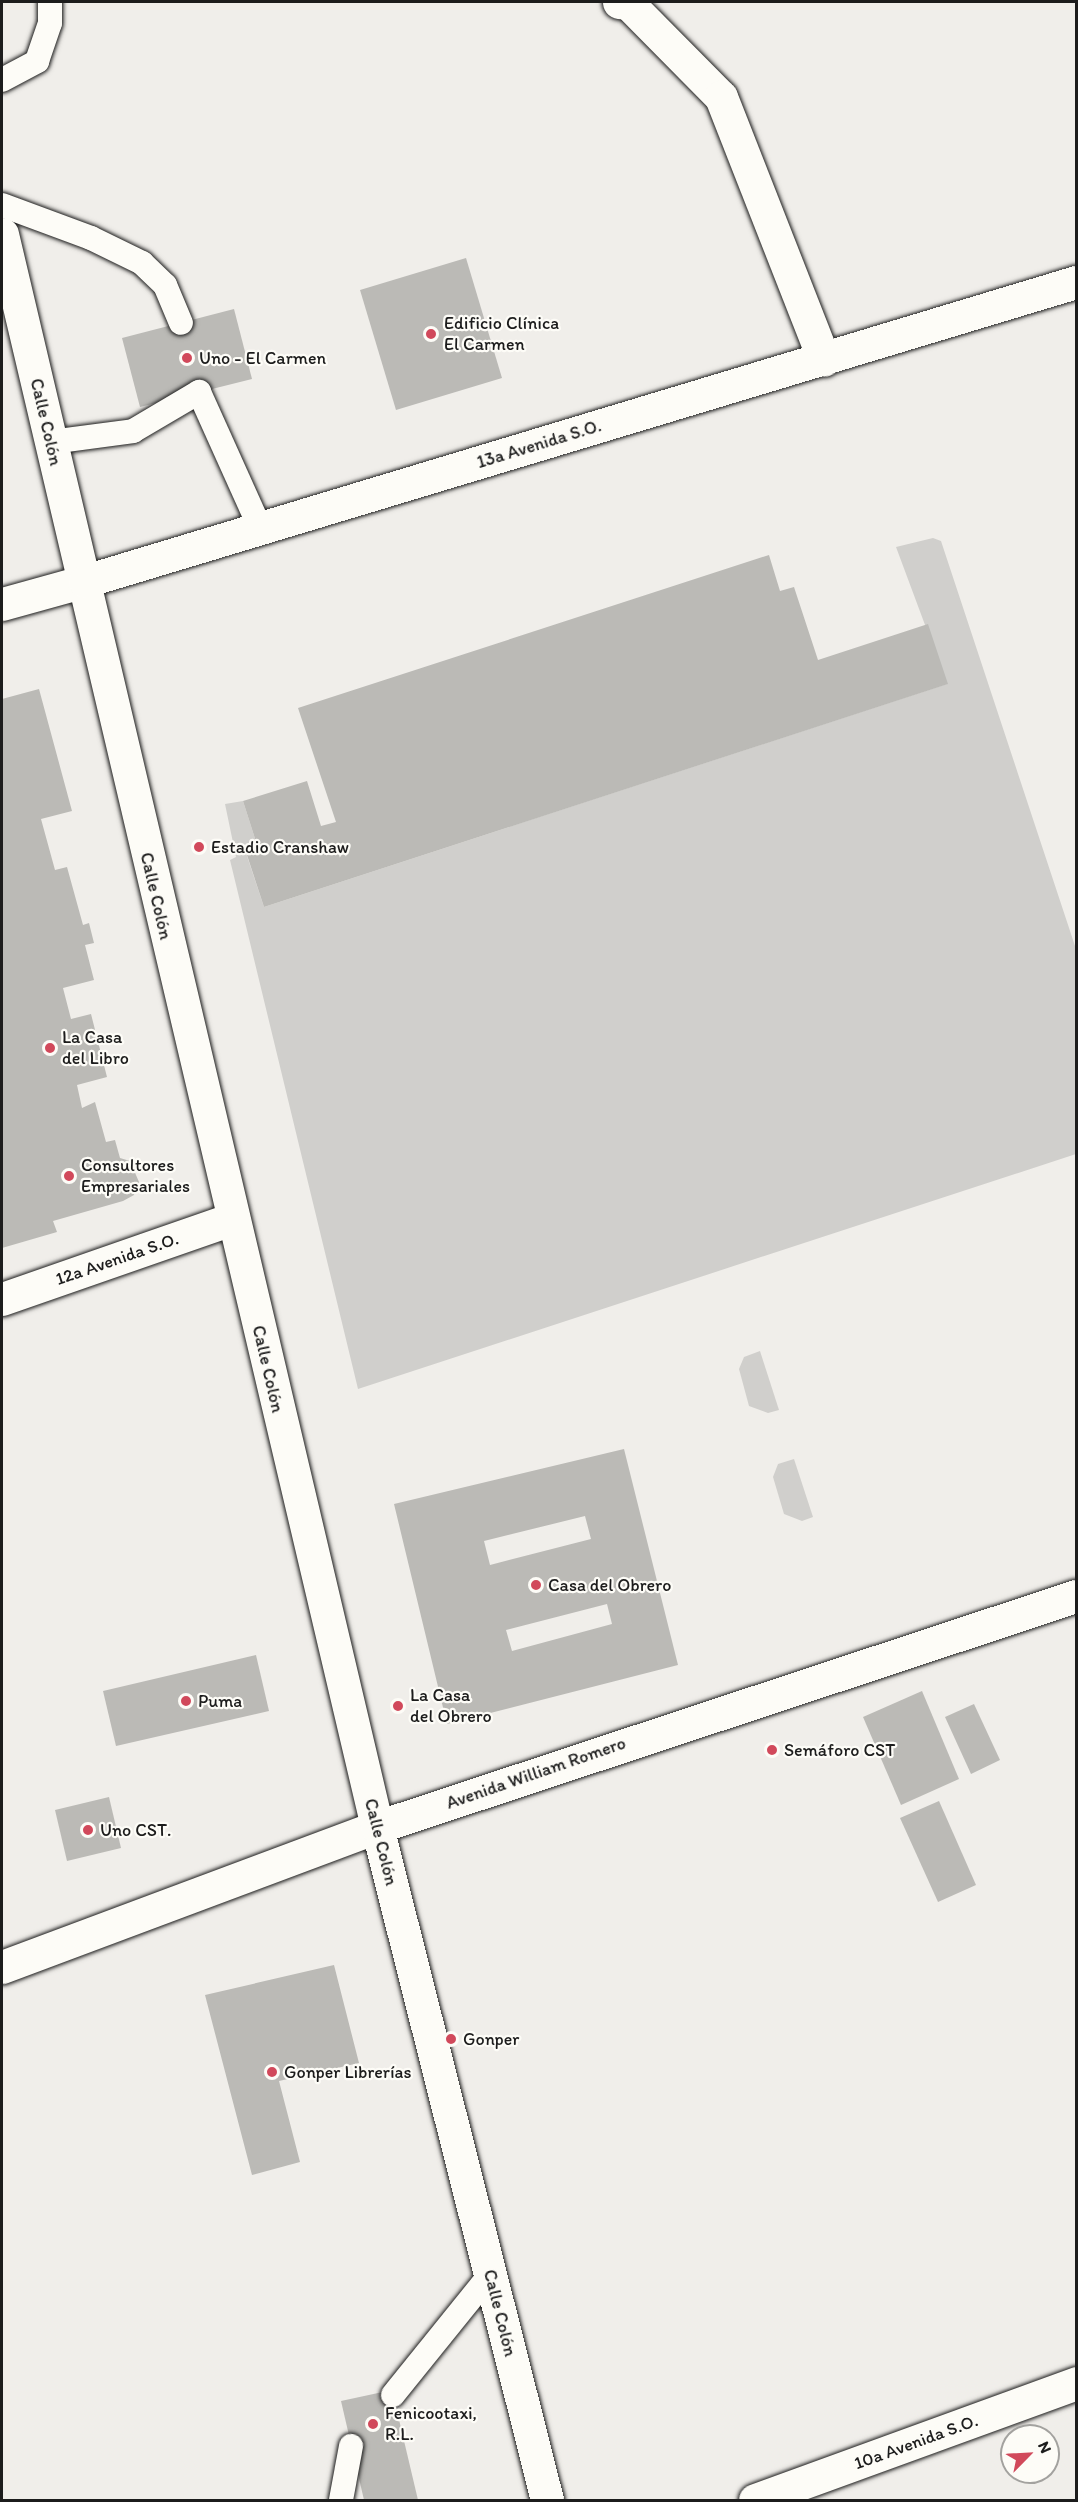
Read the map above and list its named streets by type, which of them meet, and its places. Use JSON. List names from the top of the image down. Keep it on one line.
{"streets":{"main road":["Calle Colón","13a Avenida S.O.","12a Avenida S.O.","Avenida William Romero","10a Avenida S.O."]},"crossings":[["Calle Colón","13a Avenida S.O."],["Calle Colón","12a Avenida S.O."],["Calle Colón","Avenida William Romero"]],"places":["Edificio Clínica El Carmen","Uno - El Carmen","Estadio Cranshaw","La Casa del Libro","Consultores Empresariales","Casa del Obrero","Puma","La Casa del Obrero","Semáforo CST","Uno CST.","Gonper","Gonper Librerías","Fenicootaxi, R.L."],"north":"top right"}
